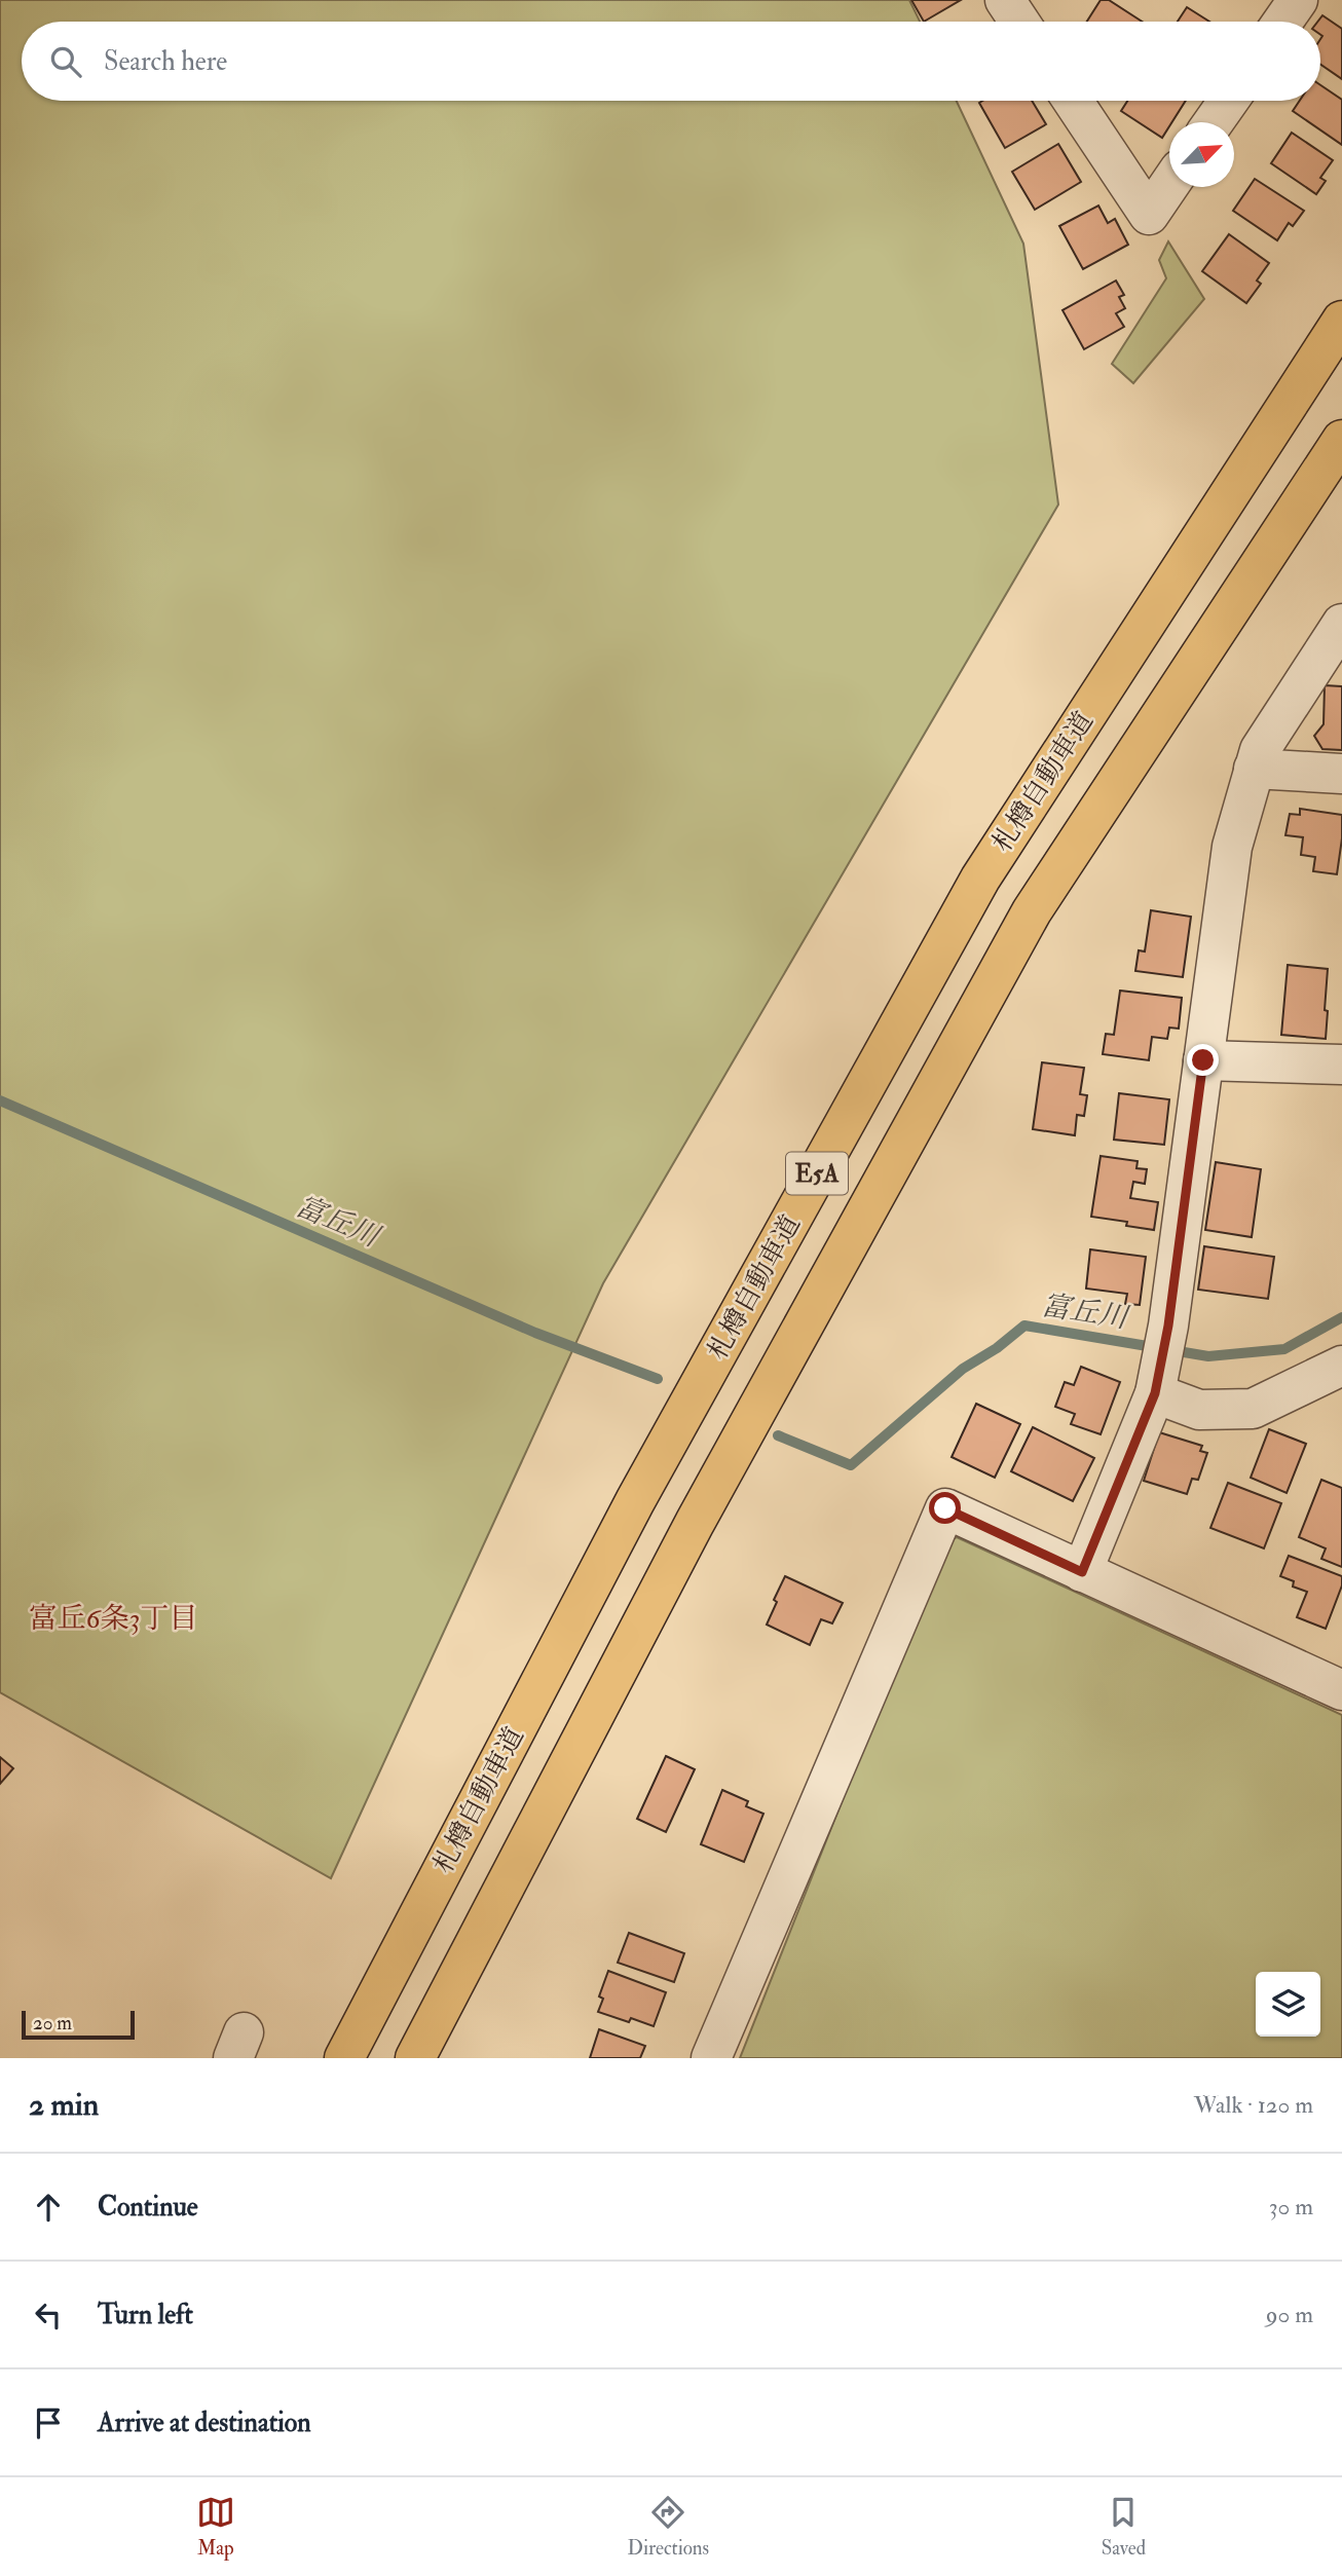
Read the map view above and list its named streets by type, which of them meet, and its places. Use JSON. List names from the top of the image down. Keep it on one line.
{"streets":{"highway":["札樽自動車道","E5A"]},"districts":["富丘6条3丁目"],"water":["富丘川"],"scale_bar":"20 m","north":"top right","page":{"search":"Search here","scale":"20 m","heading":["2 min","Walk · 120 m"],"list":[["Continue","30 m"],["Turn left","90 m"],"Arrive at destination"],"nav":["Map","Directions","Saved"]}}
